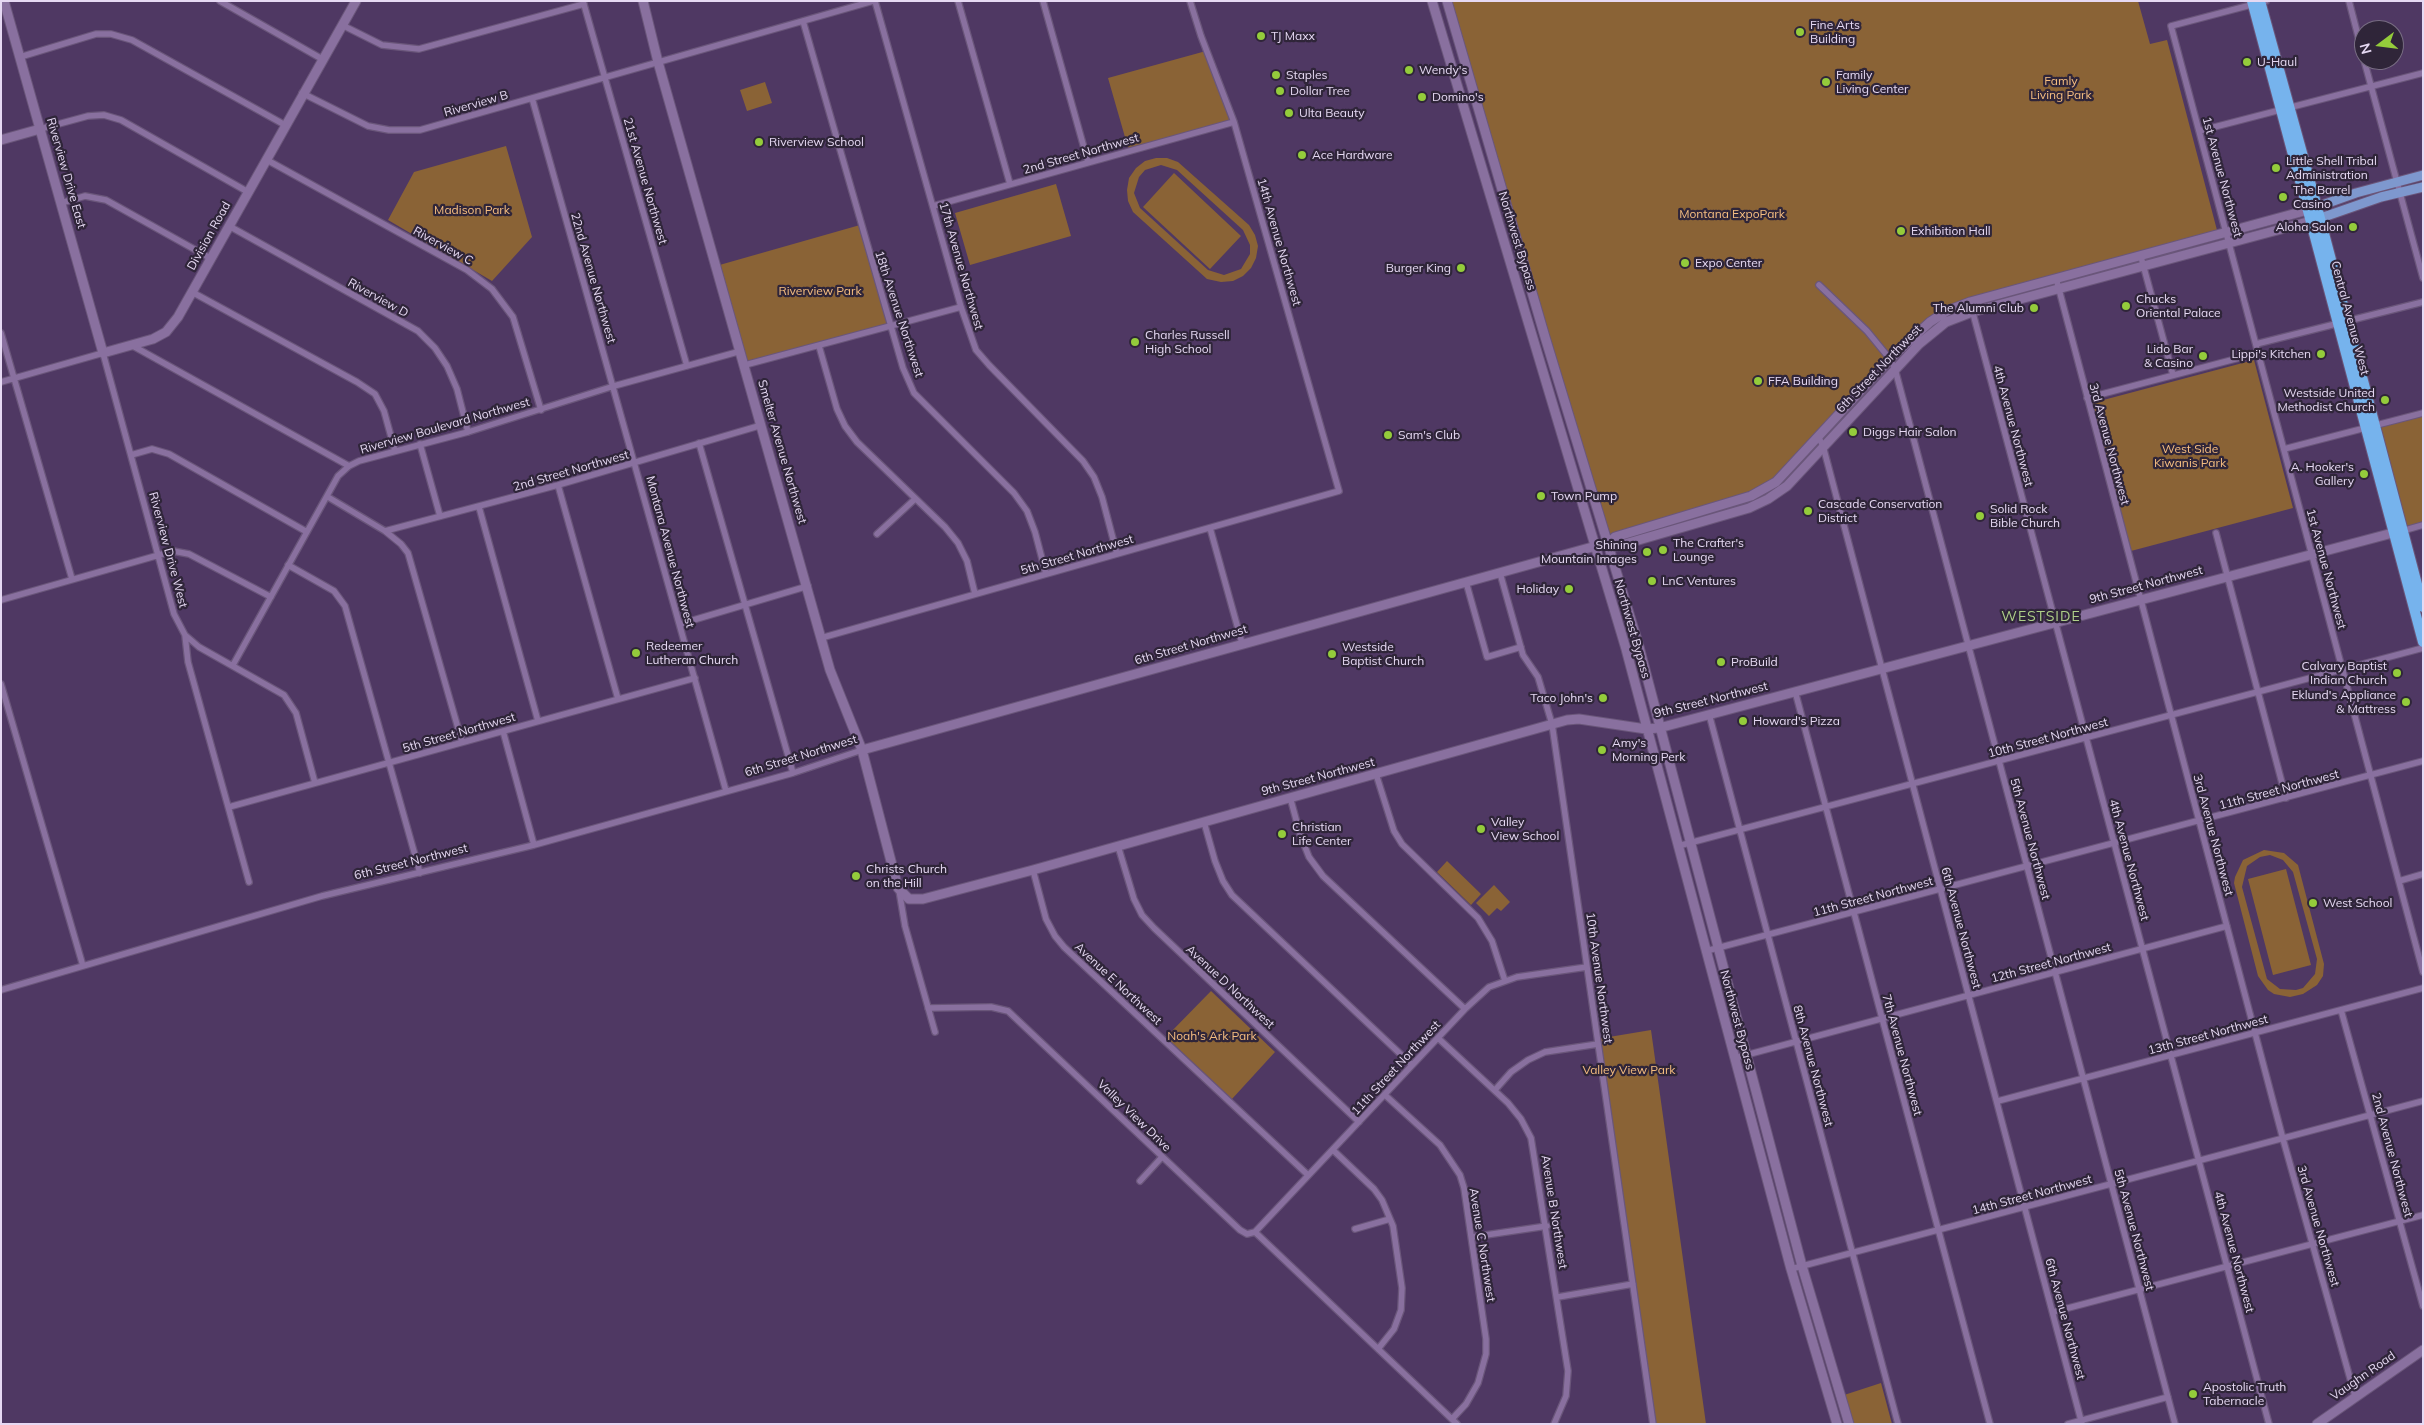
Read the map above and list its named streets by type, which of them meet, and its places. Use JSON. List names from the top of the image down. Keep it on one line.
{"streets":{"highway":["Central Avenue West"],"main road":["Riverview Drive East","Division Road","Northwest Bypass","6th Street Northwest","Smelter Avenue Northwest","9th Street Northwest","Vaughn Road"],"street":["Riverview B","2nd Street Northwest","1st Avenue Northwest","21st Avenue Northwest","14th Avenue Northwest","Riverview C","17th Avenue Northwest","22nd Avenue Northwest","Riverview D","18th Avenue Northwest","Riverview Boulevard Northwest","4th Avenue Northwest","3rd Avenue Northwest","Riverview Drive West","Montana Avenue Northwest","5th Street Northwest","10th Street Northwest","11th Street Northwest","5th Avenue Northwest","6th Avenue Northwest","12th Street Northwest","10th Avenue Northwest","Avenue E Northwest","Avenue D Northwest","13th Street Northwest","7th Avenue Northwest","8th Avenue Northwest","Valley View Drive","2nd Avenue Northwest","14th Street Northwest","Avenue B Northwest","Avenue C Northwest"]},"crossings":[["Riverview B","21st Avenue Northwest"],["Riverview B","Division Road"],["Riverview B","17th Avenue Northwest"],["Riverview B","22nd Avenue Northwest"],["Riverview B","18th Avenue Northwest"],["Riverview B","Smelter Avenue Northwest"],["2nd Street Northwest","14th Avenue Northwest"],["2nd Street Northwest","17th Avenue Northwest"],["2nd Street Northwest","22nd Avenue Northwest"],["2nd Street Northwest","Smelter Avenue Northwest"],["2nd Street Northwest","Montana Avenue Northwest"],["Riverview Drive East","Division Road"],["Riverview Drive East","Riverview Drive West"],["1st Avenue Northwest","Central Avenue West"],["1st Avenue Northwest","6th Street Northwest"],["1st Avenue Northwest","9th Street Northwest"],["1st Avenue Northwest","10th Street Northwest"],["1st Avenue Northwest","11th Street Northwest"],["21st Avenue Northwest","Riverview Boulevard Northwest"],["Division Road","Riverview C"],["Division Road","Riverview D"],["Division Road","Riverview Drive West"],["Northwest Bypass","6th Street Northwest"],["Northwest Bypass","9th Street Northwest"],["Northwest Bypass","10th Street Northwest"],["Northwest Bypass","11th Street Northwest"],["Northwest Bypass","12th Street Northwest"],["Northwest Bypass","14th Street Northwest"],["14th Avenue Northwest","5th Street Northwest"],["Riverview C","Riverview Boulevard Northwest"],["17th Avenue Northwest","5th Street Northwest"],["22nd Avenue Northwest","Riverview Boulevard Northwest"],["22nd Avenue Northwest","Montana Avenue Northwest"],["Riverview D","Riverview Boulevard Northwest"],["18th Avenue Northwest","5th Street Northwest"],["Central Avenue West","6th Street Northwest"],["Central Avenue West","9th Street Northwest"],["6th Street Northwest","4th Avenue Northwest"],["6th Street Northwest","3rd Avenue Northwest"],["6th Street Northwest","Smelter Avenue Northwest"],["6th Street Northwest","Montana Avenue Northwest"],["6th Street Northwest","5th Avenue Northwest"],["6th Street Northwest","6th Avenue Northwest"],["6th Street Northwest","10th Avenue Northwest"],["Riverview Boulevard Northwest","Smelter Avenue Northwest"],["Riverview Boulevard Northwest","Riverview Drive West"],["4th Avenue Northwest","9th Street Northwest"],["4th Avenue Northwest","10th Street Northwest"],["4th Avenue Northwest","11th Street Northwest"],["4th Avenue Northwest","12th Street Northwest"],["4th Avenue Northwest","13th Street Northwest"],["4th Avenue Northwest","14th Street Northwest"],["3rd Avenue Northwest","9th Street Northwest"],["3rd Avenue Northwest","10th Street Northwest"],["3rd Avenue Northwest","11th Street Northwest"],["3rd Avenue Northwest","12th Street Northwest"],["3rd Avenue Northwest","13th Street Northwest"],["3rd Avenue Northwest","14th Street Northwest"],["3rd Avenue Northwest","Vaughn Road"],["Smelter Avenue Northwest","5th Street Northwest"],["Smelter Avenue Northwest","9th Street Northwest"],["Riverview Drive West","5th Street Northwest"],["Montana Avenue Northwest","5th Street Northwest"],["9th Street Northwest","5th Avenue Northwest"],["9th Street Northwest","6th Avenue Northwest"],["9th Street Northwest","10th Avenue Northwest"],["9th Street Northwest","Avenue E Northwest"],["9th Street Northwest","Avenue D Northwest"],["9th Street Northwest","7th Avenue Northwest"],["9th Street Northwest","8th Avenue Northwest"],["10th Street Northwest","5th Avenue Northwest"],["10th Street Northwest","6th Avenue Northwest"],["10th Street Northwest","7th Avenue Northwest"],["10th Street Northwest","8th Avenue Northwest"],["11th Street Northwest","5th Avenue Northwest"],["11th Street Northwest","6th Avenue Northwest"],["11th Street Northwest","10th Avenue Northwest"],["11th Street Northwest","Avenue E Northwest"],["11th Street Northwest","Avenue D Northwest"],["11th Street Northwest","7th Avenue Northwest"],["11th Street Northwest","8th Avenue Northwest"],["11th Street Northwest","Valley View Drive"],["11th Street Northwest","Avenue B Northwest"],["11th Street Northwest","Avenue C Northwest"],["5th Avenue Northwest","12th Street Northwest"],["5th Avenue Northwest","13th Street Northwest"],["5th Avenue Northwest","14th Street Northwest"],["6th Avenue Northwest","12th Street Northwest"],["6th Avenue Northwest","13th Street Northwest"],["6th Avenue Northwest","14th Street Northwest"],["12th Street Northwest","7th Avenue Northwest"],["12th Street Northwest","8th Avenue Northwest"],["13th Street Northwest","2nd Avenue Northwest"],["7th Avenue Northwest","14th Street Northwest"],["8th Avenue Northwest","14th Street Northwest"],["2nd Avenue Northwest","14th Street Northwest"]],"districts":["WESTSIDE"],"parks":["Famly Living Park","Madison Park","Montana ExpoPark","Riverview Park","West Side Kiwanis Park","Noah's Ark Park","Valley View Park"],"places":["Fine Arts Building","TJ Maxx","U-Haul","Wendy's","Staples","Family Living Center","Dollar Tree","Domino's","Ulta Beauty","Riverview School","Ace Hardware","Little Shell Tribal Administration","The Barrel Casino","Aloha Salon","Exhibition Hall","Expo Center","Burger King","Chucks Oriental Palace","The Alumni Club","Charles Russell High School","Lippi's Kitchen","Lido Bar & Casino","FFA Building","Westside United Methodist Church","Diggs Hair Salon","Sam's Club","A. Hooker's Gallery","Town Pump","Cascade Conservation District","Solid Rock Bible Church","The Crafter's Lounge","Shining Mountain Images","LnC Ventures","Holiday","Redeemer Lutheran Church","Westside Baptist Church","ProBuild","Calvary Baptist Indian Church","Taco John's","Eklund's Appliance & Mattress","Howard's Pizza","Amy's Morning Perk","Valley View School","Christian Life Center","Christs Church on the Hill","West School","Apostolic Truth Tabernacle"],"north":"left"}
